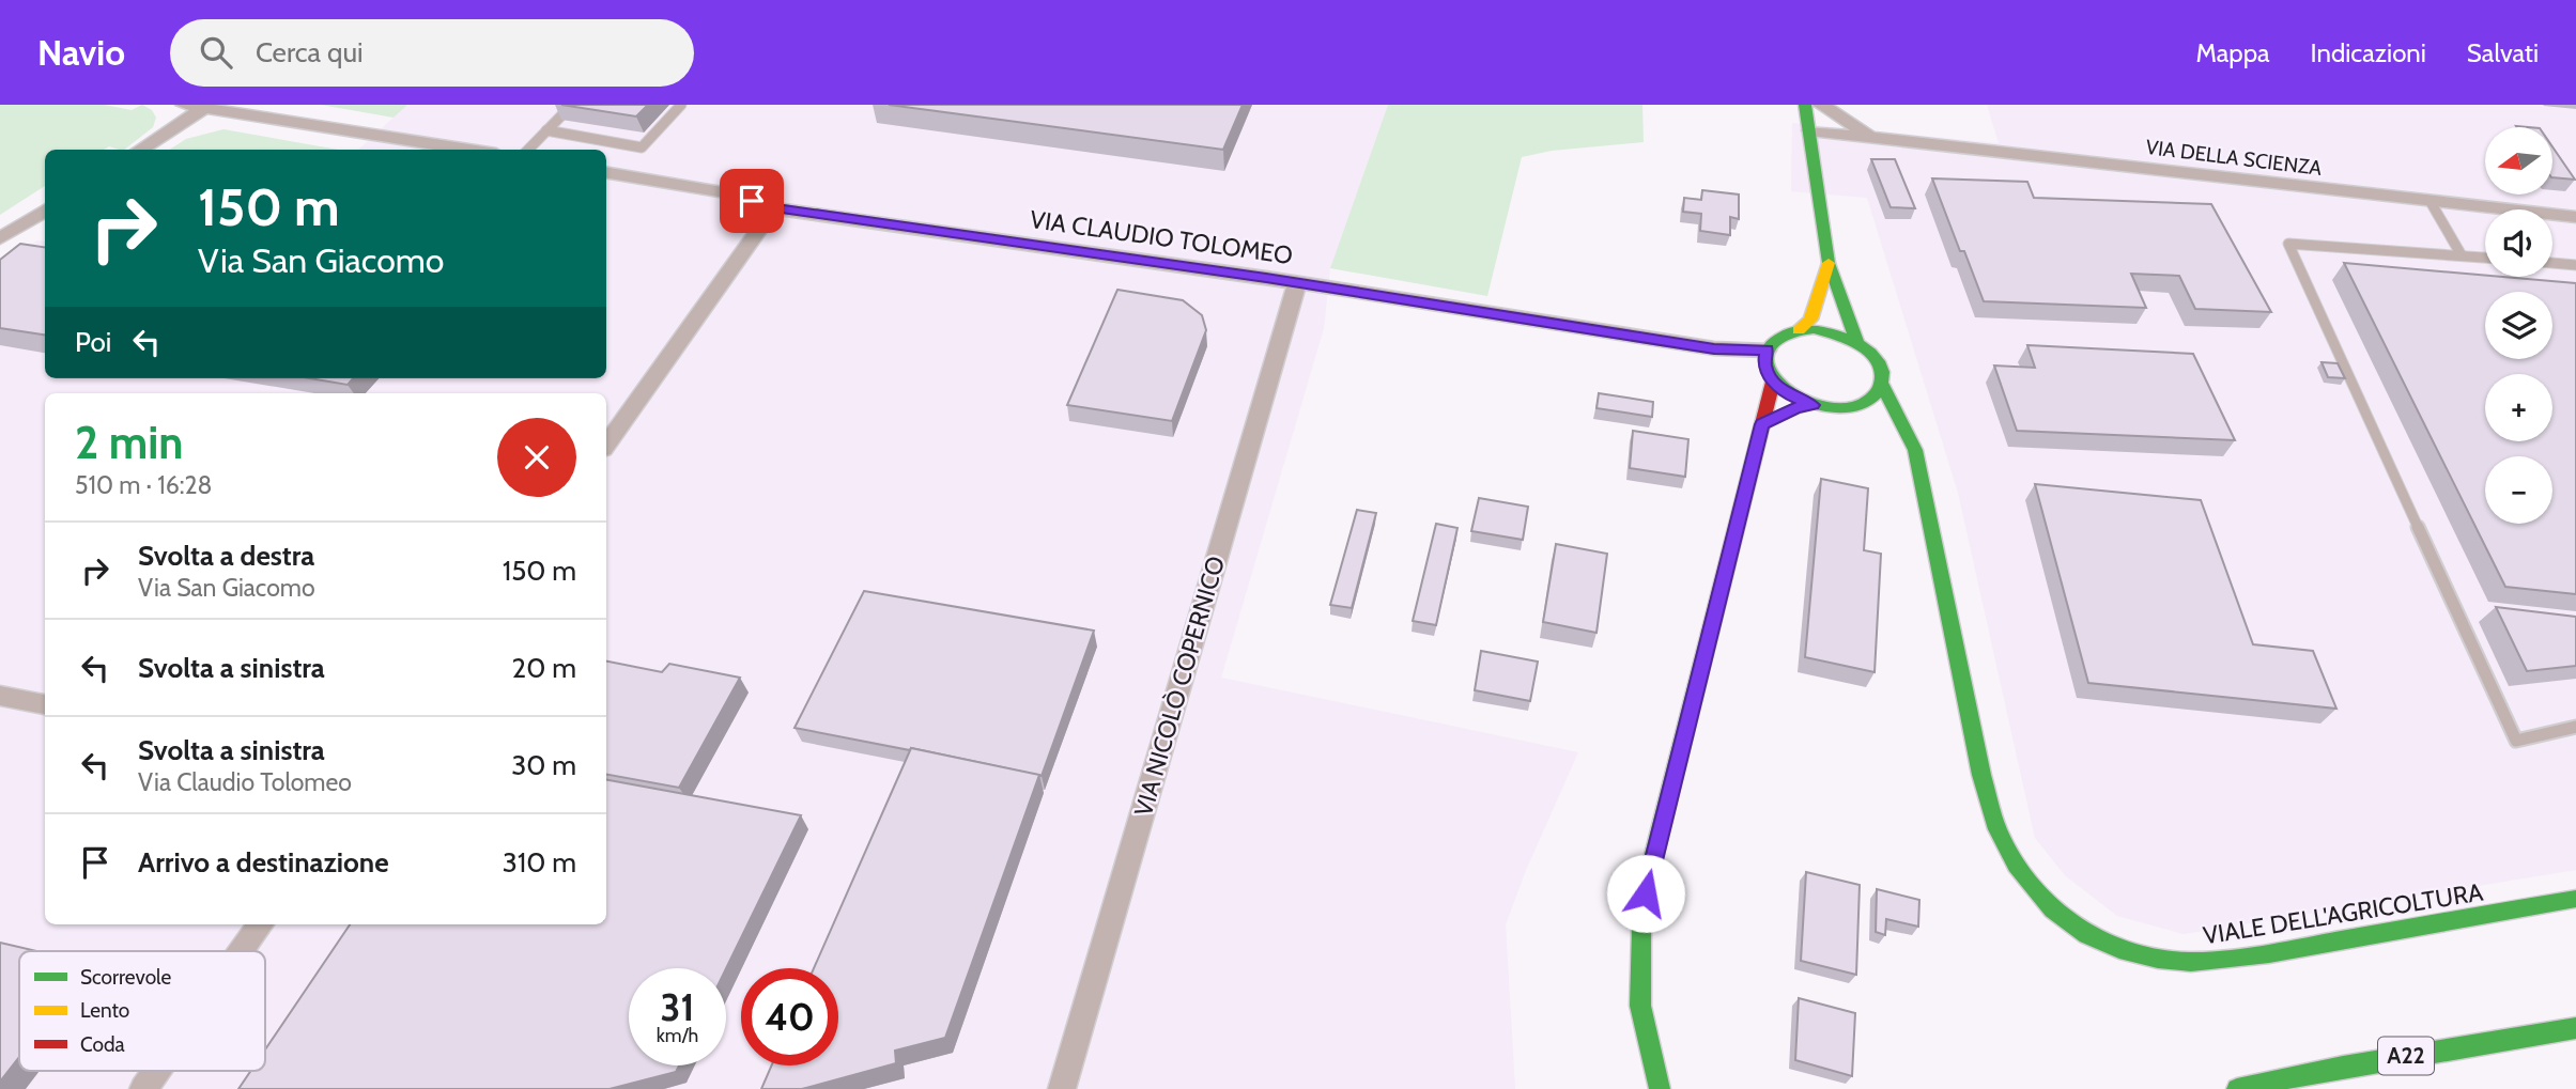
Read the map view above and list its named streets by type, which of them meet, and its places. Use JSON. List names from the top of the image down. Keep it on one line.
{"streets":{"main road":["VIALE DELL'AGRICOLTURA","A22"],"street":["VIA DELLA SCIENZA","VIA CLAUDIO TOLOMEO","VIA NICOLÒ COPERNICO"]},"crossings":[["VIA CLAUDIO TOLOMEO","VIA NICOLÒ COPERNICO"],["VIA CLAUDIO TOLOMEO","VIALE DELL'AGRICOLTURA"]],"legend":["Scorrevole","Lento","Coda"],"north":"left","page":{"header":"Navio","search":"Cerca qui","nav":["Mappa","Indicazioni","Salvati"],"map_buttons":["+","−"],"turn":["150 m","Via San Giacomo"],"then":"Poi","heading":["2 min","510 m · 16:28"],"list":[{"name":"Svolta a destra","note":"Via San Giacomo","value":"150 m"},{"name":"Svolta a sinistra","value":"20 m"},{"name":"Svolta a sinistra","note":"Via Claudio Tolomeo","value":"30 m"},{"name":"Arrivo a destinazione","value":"310 m"}],"speed":"31 km/h","limit":"40"}}
